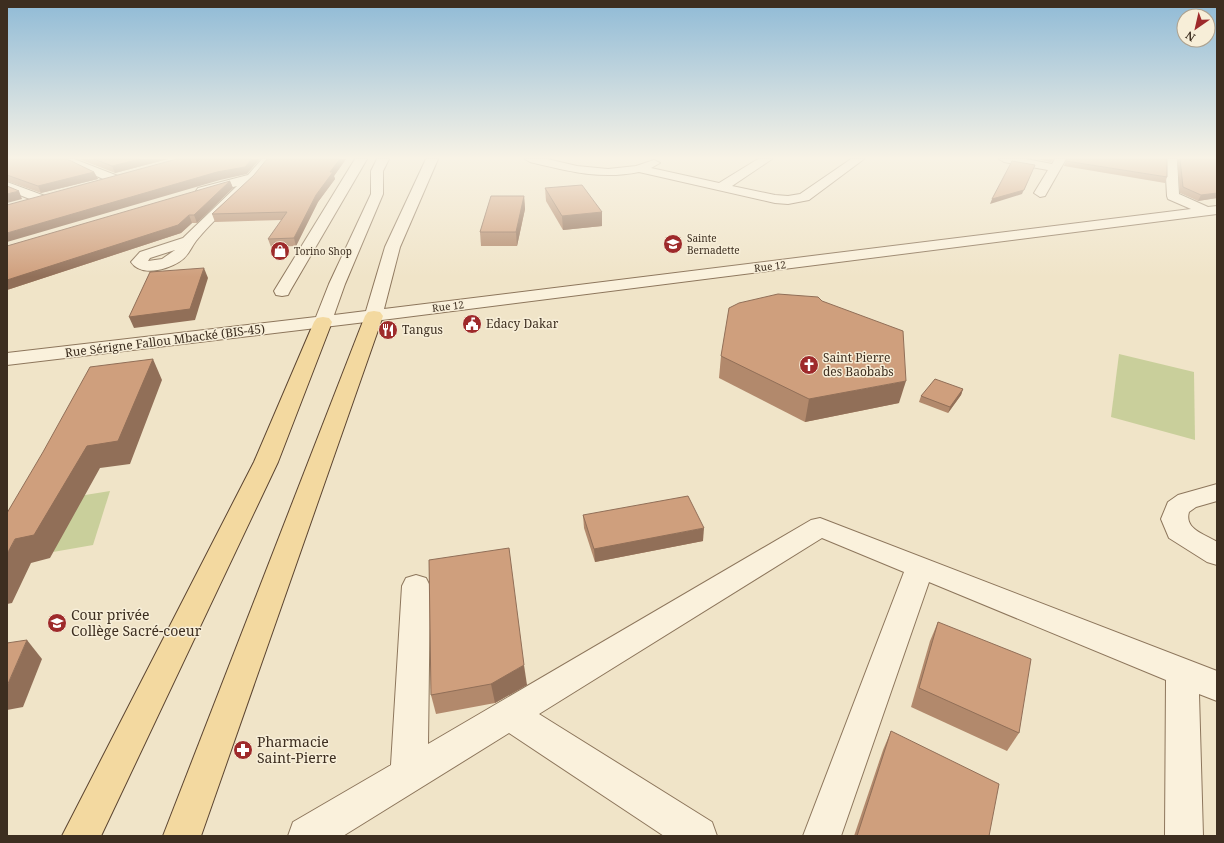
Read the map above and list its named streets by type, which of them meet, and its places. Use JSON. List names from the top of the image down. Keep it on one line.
{"streets":{"street":["Rue 12","Rue Sérigne Fallou Mbacké (BIS-45)"]},"crossings":[["Rue 12","Rue Sérigne Fallou Mbacké (BIS-45)"]],"places":{"school or university":["Sainte Bernadette","Cour privée Collège Sacré-coeur"],"shop":["Torino Shop"],"public building":["Edacy Dakar"],"restaurant":["Tangus"],"church":["Saint Pierre des Baobabs"],"pharmacy":["Pharmacie Saint-Pierre"]},"north":"bottom left"}
